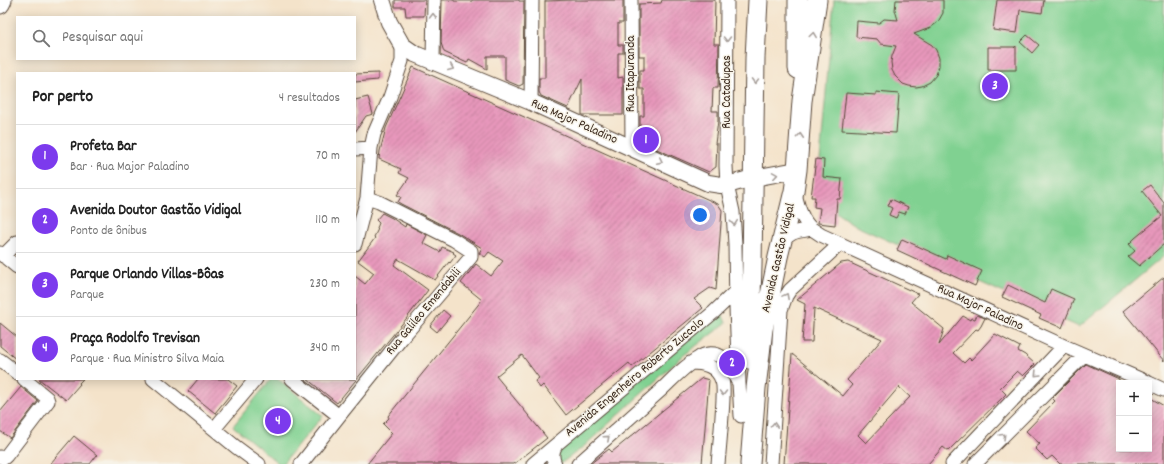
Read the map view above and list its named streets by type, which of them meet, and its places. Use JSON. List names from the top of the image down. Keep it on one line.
{"streets":{"highway":["Avenida Gastão Vidigal"],"main road":["Rua Major Paladino"],"street":["Rua Itapuranda","Rua Catadupas","Rua Galileo Emendabili","Avenida Engenheiro Roberto Zuccolo"]},"crossings":[["Rua Itapuranda","Rua Major Paladino"],["Rua Catadupas","Rua Major Paladino"],["Rua Major Paladino","Avenida Gastão Vidigal"]],"one_way":["Rua Catadupas"],"page":{"search":"Pesquisar aqui","pins":["3","1","2","4"],"heading":["Por perto","4 resultados"],"list":[{"mark":"1","name":"Profeta Bar","note":"Bar · Rua Major Paladino","value":"70 m"},{"mark":"2","name":"Avenida Doutor Gastão Vidigal","note":"Ponto de ônibus","value":"110 m"},{"mark":"3","name":"Parque Orlando Villas-Bôas","note":"Parque","value":"230 m"},{"mark":"4","name":"Praça Rodolfo Trevisan","note":"Parque · Rua Ministro Silva Maia","value":"340 m"}],"map_buttons":["+","−"]}}
